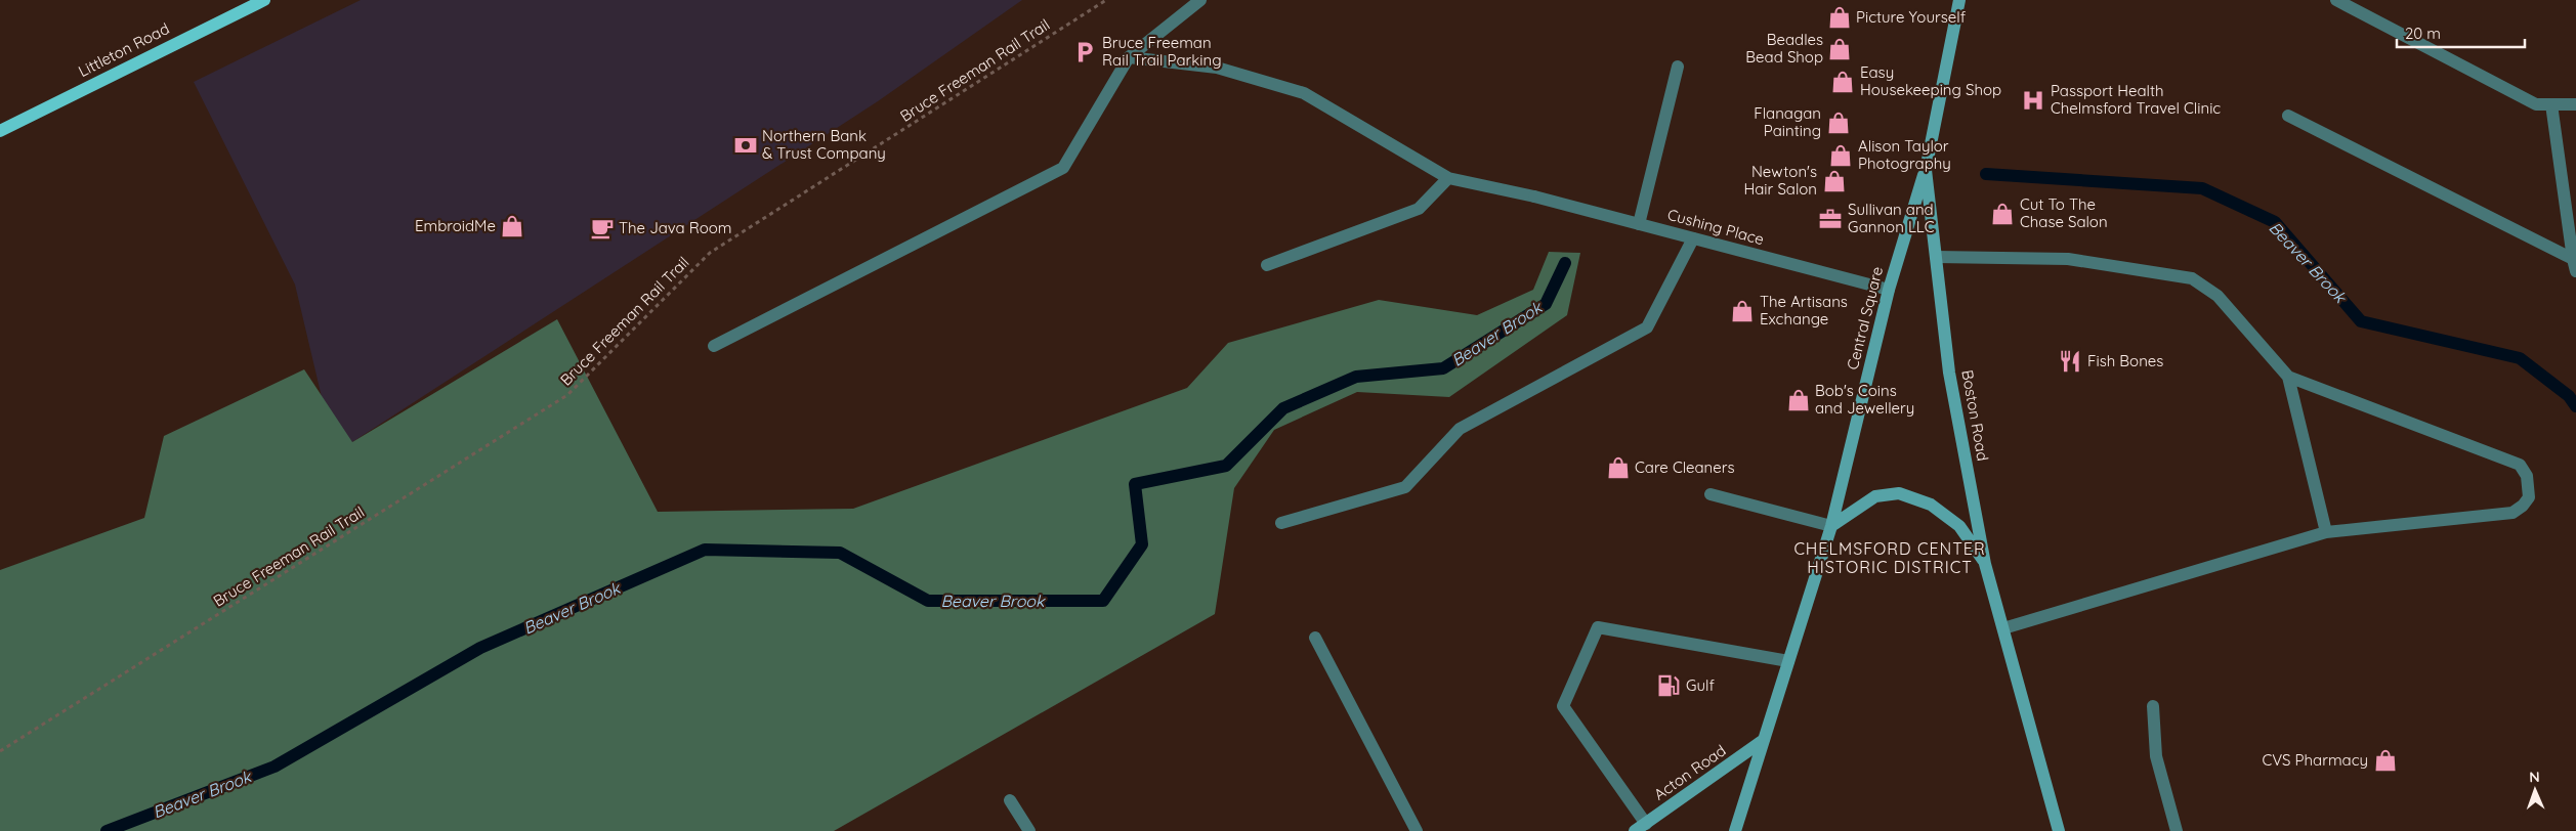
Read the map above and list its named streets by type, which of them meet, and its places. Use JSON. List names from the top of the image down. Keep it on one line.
{"streets":{"main road":["Littleton Road","Central Square","Boston Road","Acton Road"],"street":["Cushing Place"],"path":["Bruce Freeman Rail Trail"]},"crossings":[["Cushing Place","Central Square"],["Central Square","Boston Road"],["Central Square","Acton Road"]],"districts":["CHELMSFORD CENTER HISTORIC DISTRICT"],"water":["Beaver Brook"],"places":{"shop":["Picture Yourself","Beadles Bead Shop","Easy Housekeeping Shop","Flanagan Painting","Alison Taylor Photography","Newton's Hair Salon","Cut To The Chase Salon","EmbroidMe","The Artisans Exchange","Bob's Coins and Jewellery","Care Cleaners","CVS Pharmacy"],"parking":["Bruce Freeman Rail Trail Parking"],"hospital":["Passport Health Chelmsford Travel Clinic"],"bank":["Northern Bank & Trust Company"],"office":["Sullivan and Gannon LLC"],"cafe":["The Java Room"],"restaurant":["Fish Bones"],"fuel station":["Gulf"]},"scale_bar":"20 m","north":"top"}
